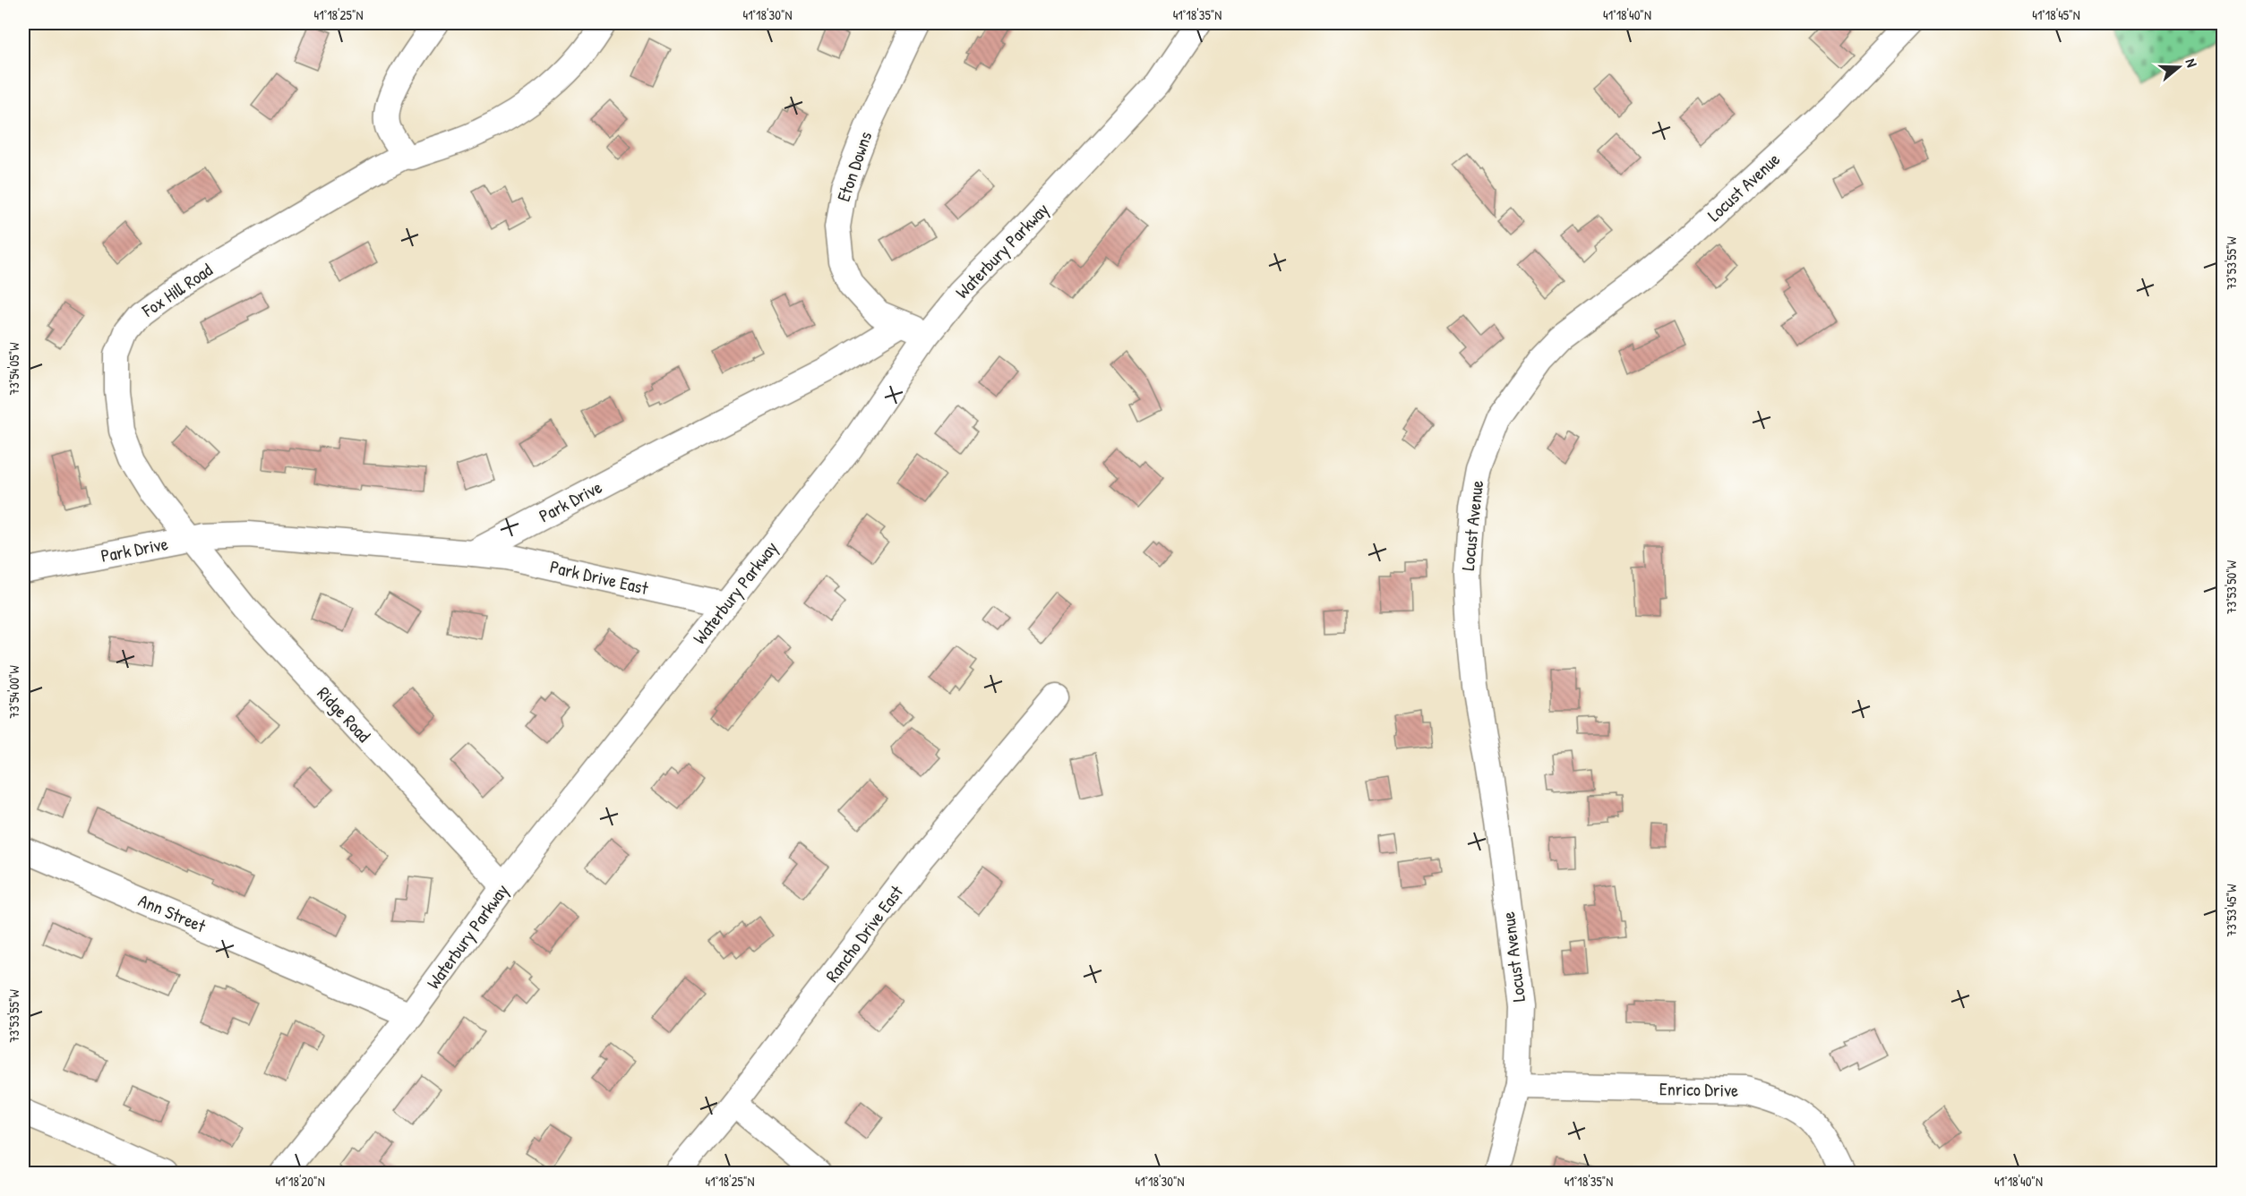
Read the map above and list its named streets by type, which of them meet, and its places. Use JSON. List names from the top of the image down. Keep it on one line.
{"streets":{"street":["Eton Downs","Locust Avenue","Waterbury Parkway","Fox Hill Road","Park Drive","Park Drive East","Ridge Road","Ann Street","Rancho Drive East","Enrico Drive"]},"crossings":[["Eton Downs","Park Drive"],["Locust Avenue","Enrico Drive"],["Waterbury Parkway","Park Drive East"],["Waterbury Parkway","Ridge Road"],["Waterbury Parkway","Ann Street"],["Fox Hill Road","Park Drive"],["Fox Hill Road","Ridge Road"],["Park Drive","Park Drive East"],["Park Drive","Ridge Road"]],"north":"right","coordinates":["41°18'25\"N","41°18'30\"N","41°18'35\"N","41°18'40\"N","41°18'45\"N","73°53'55\"W","73°54'05\"W","73°53'50\"W","73°54'00\"W","73°53'45\"W","41°18'20\"N"]}
